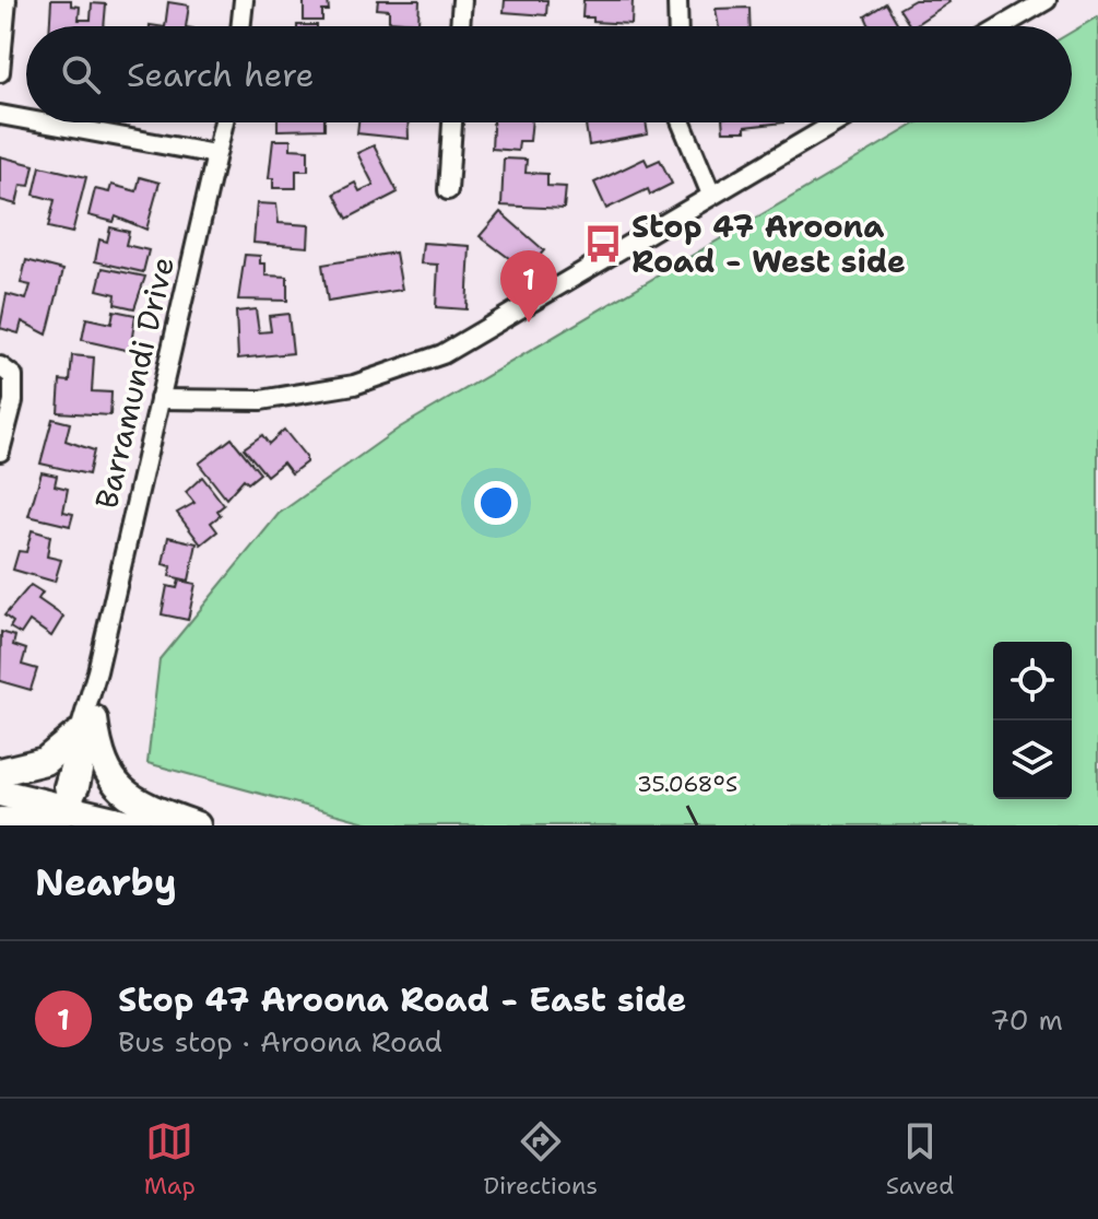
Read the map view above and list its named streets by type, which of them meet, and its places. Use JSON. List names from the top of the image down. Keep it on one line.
{"streets":{"street":["Barramundi Drive"]},"places":{"bus stop":["Stop 47 Aroona Road - West side"]},"page":{"search":"Search here","pins":"1","heading":"Nearby","list":[{"mark":"1","name":"Stop 47 Aroona Road - East side","note":"Bus stop · Aroona Road","value":"70 m"}],"nav":["Map","Directions","Saved"]},"coordinates":["35.068°S"]}
